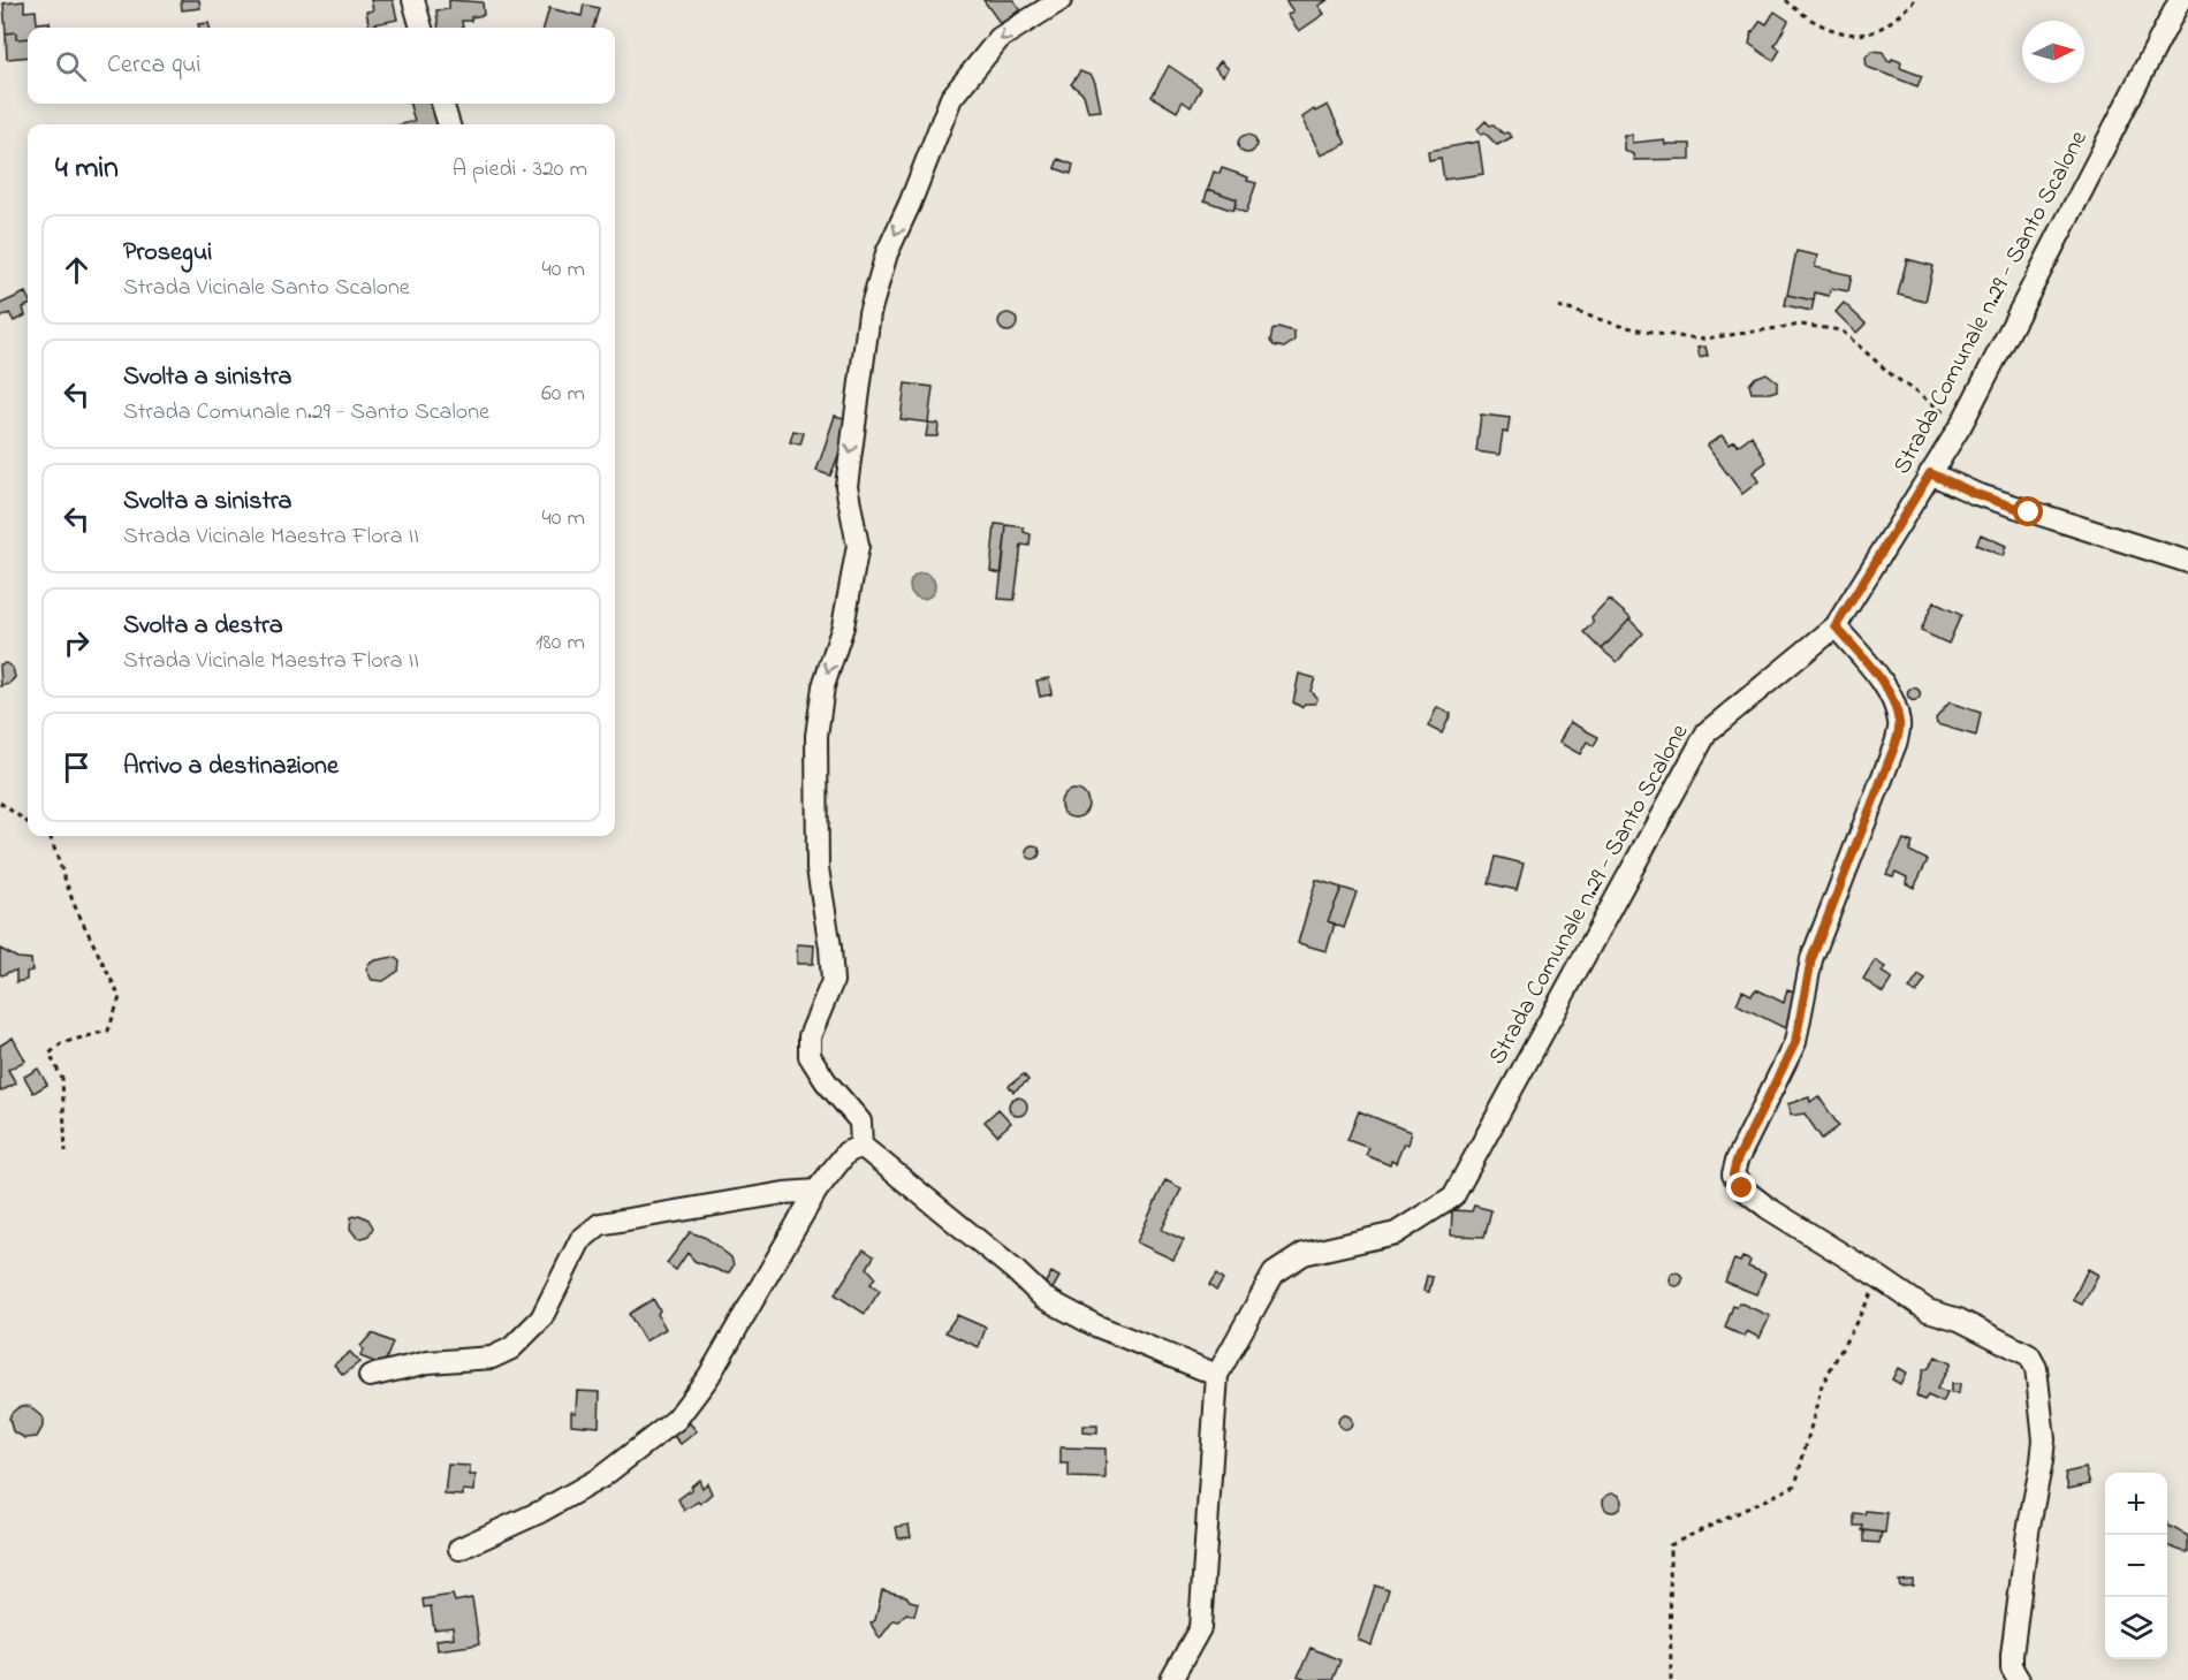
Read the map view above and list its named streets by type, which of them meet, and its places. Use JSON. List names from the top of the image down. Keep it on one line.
{"streets":{"street":["Strada Comunale n.29 - Santo Scalone"]},"north":"right","page":{"search":"Cerca qui","heading":["4 min","A piedi · 320 m"],"list":[["Prosegui","Strada Vicinale Santo Scalone","40 m"],["Svolta a sinistra","Strada Comunale n.29 - Santo Scalone","60 m"],["Svolta a sinistra","Strada Vicinale Maestra Flora II","40 m"],["Svolta a destra","Strada Vicinale Maestra Flora II","180 m"],"Arrivo a destinazione"],"map_buttons":["+","−"]}}
